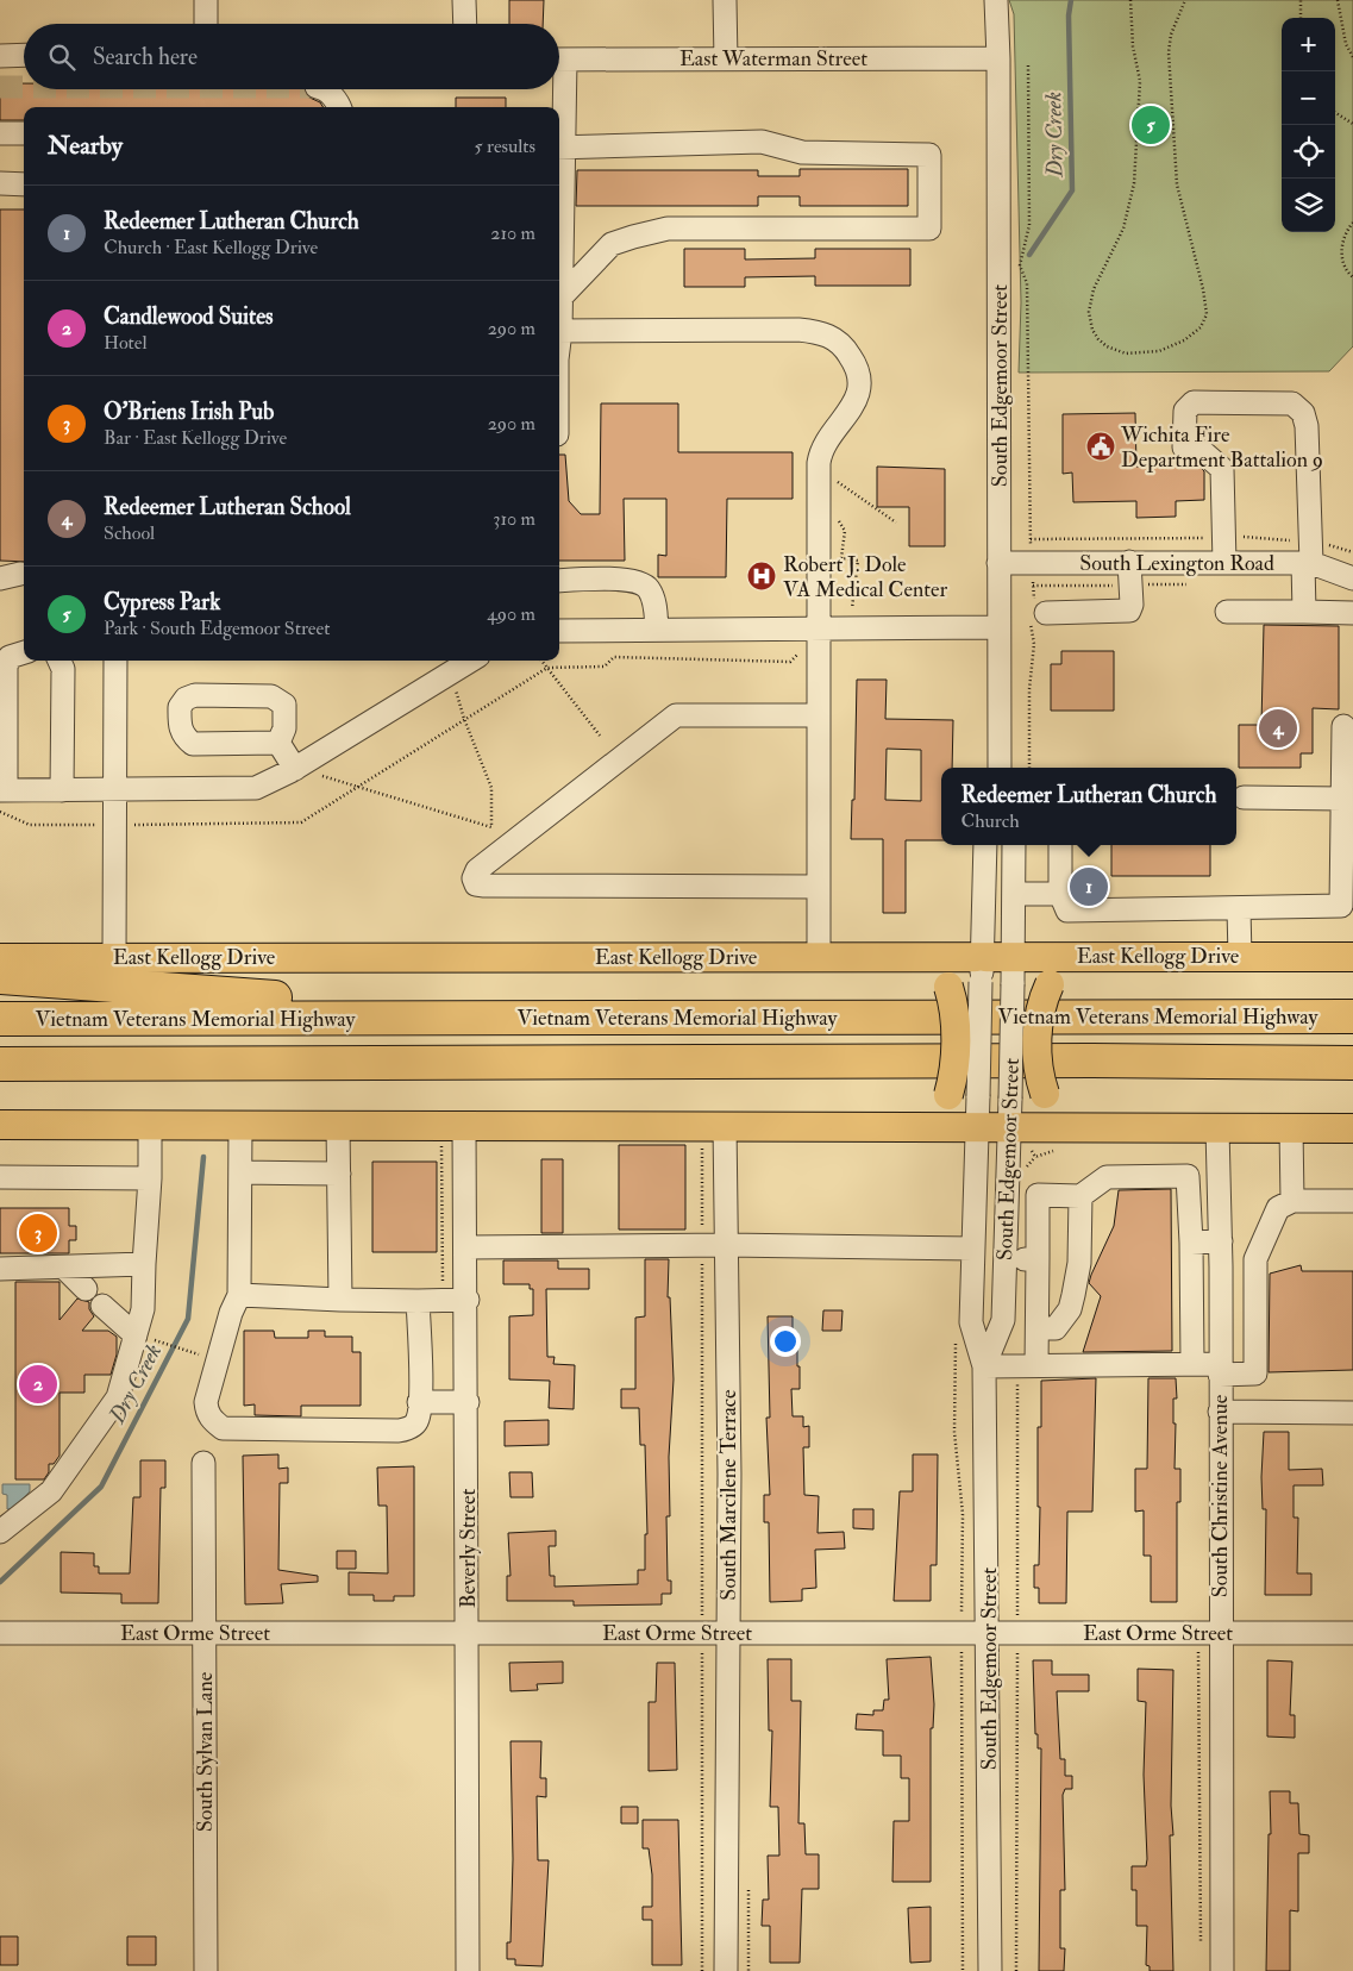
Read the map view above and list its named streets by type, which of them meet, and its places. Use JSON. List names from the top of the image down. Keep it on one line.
{"streets":{"highway":["Vietnam Veterans Memorial Highway"],"main road":["East Kellogg Drive"],"street":["East Waterman Street","South Edgemoor Street","South Lexington Road","South Marcilene Terrace","South Christine Avenue","Beverly Street","East Orme Street","South Sylvan Lane"]},"crossings":[["East Waterman Street","South Edgemoor Street"],["South Edgemoor Street","South Lexington Road"],["South Edgemoor Street","East Kellogg Drive"],["South Edgemoor Street","East Orme Street"],["South Marcilene Terrace","East Orme Street"],["South Christine Avenue","East Orme Street"],["Beverly Street","East Orme Street"],["East Orme Street","South Sylvan Lane"]],"water":["Dry Creek"],"places":{"public building":["Wichita Fire Department Battalion 9"],"hospital":["Robert J. Dole VA Medical Center"]},"page":{"map_buttons":["+","−"],"search":"Search here","pins":["5","4","1","3","2"],"heading":["Nearby","5 results"],"list":[{"mark":"1","name":"Redeemer Lutheran Church","note":"Church · East Kellogg Drive","value":"210 m"},{"mark":"2","name":"Candlewood Suites","note":"Hotel","value":"290 m"},{"mark":"3","name":"O'Briens Irish Pub","note":"Bar · East Kellogg Drive","value":"290 m"},{"mark":"4","name":"Redeemer Lutheran School","note":"School","value":"310 m"},{"mark":"5","name":"Cypress Park","note":"Park · South Edgemoor Street","value":"490 m"}],"popup":["Redeemer Lutheran Church","Church"]}}
